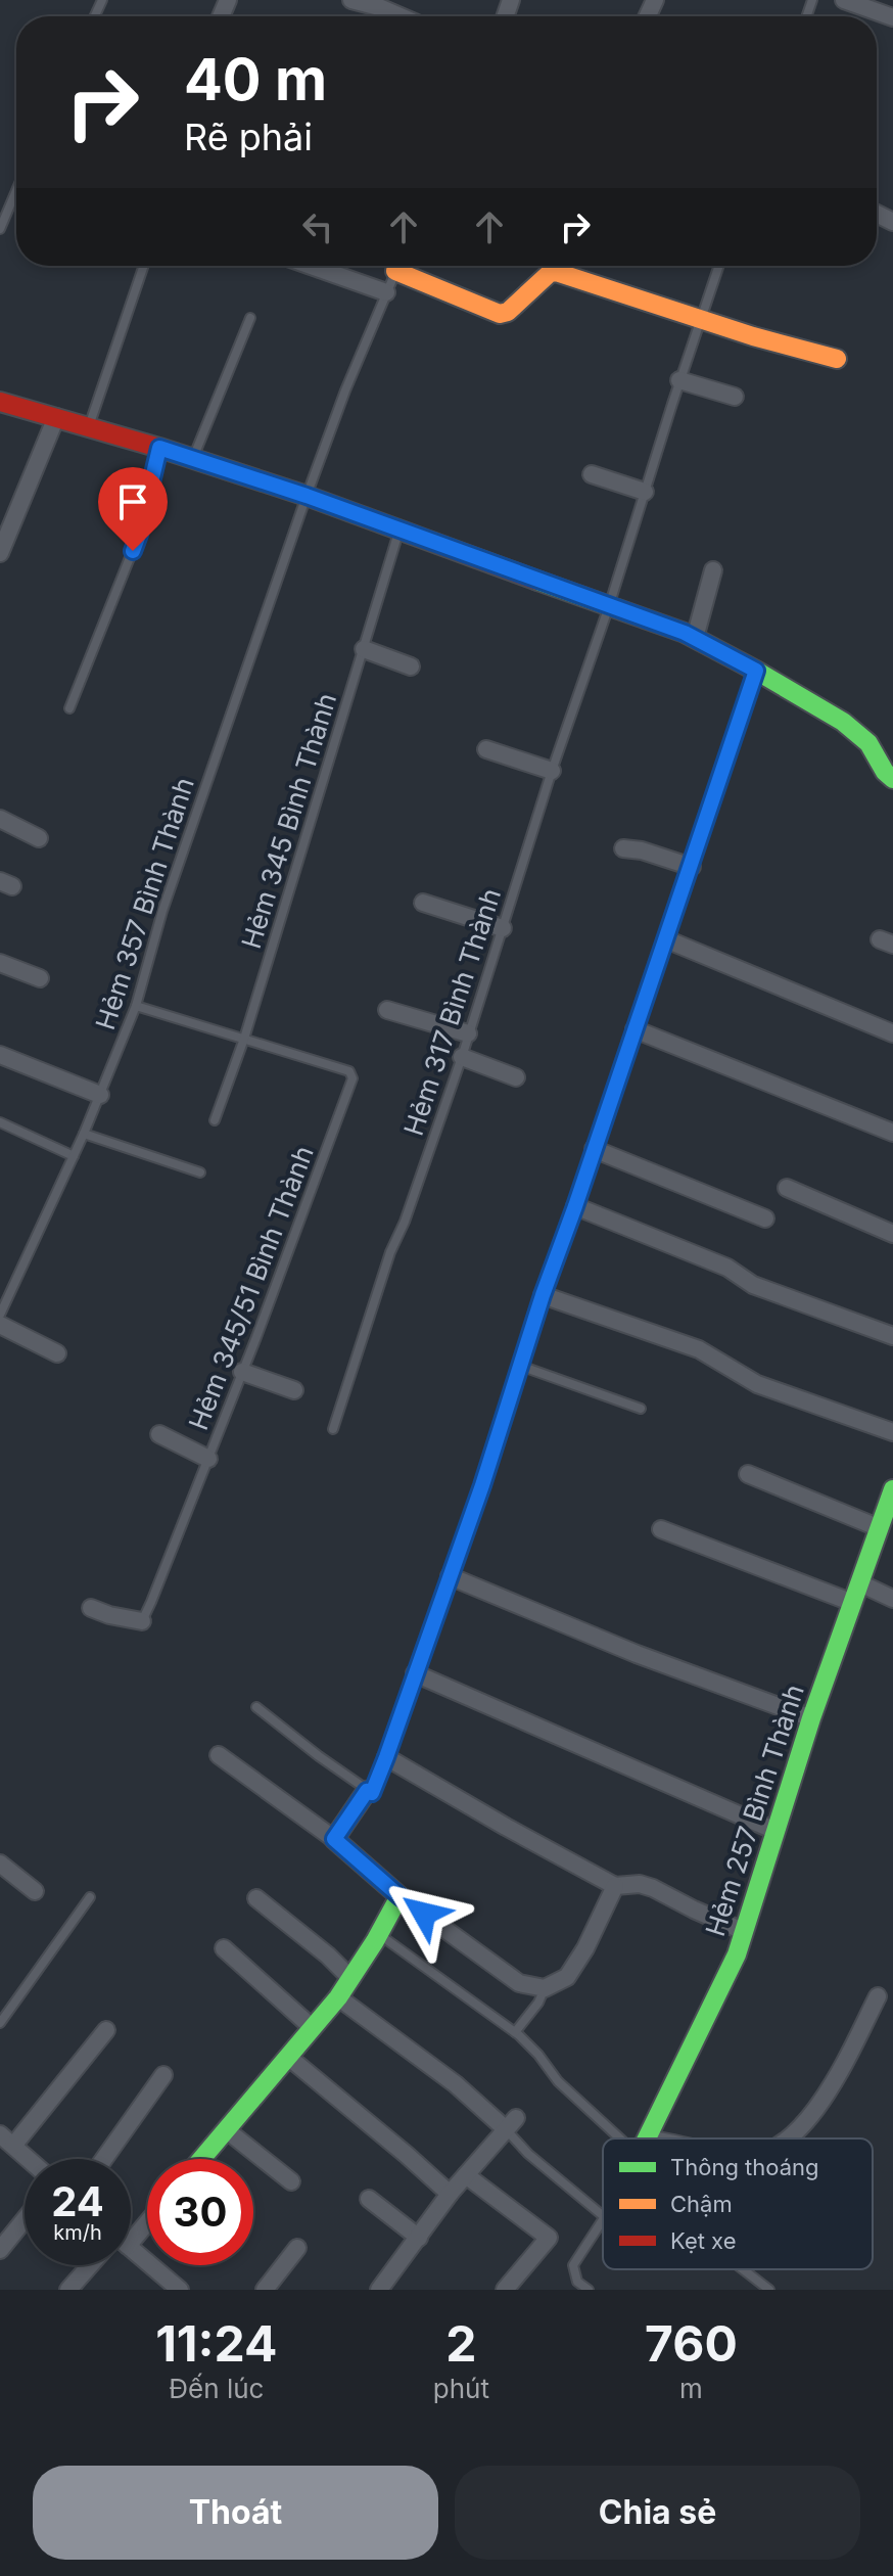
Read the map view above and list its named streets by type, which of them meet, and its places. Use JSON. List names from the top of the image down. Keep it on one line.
{"streets":{"street":["Hẻm 257 Bình Thành"],"lane":["Hẻm 345 Bình Thành","Hẻm 357 Bình Thành","Hẻm 317 Bình Thành","Hẻm 345/51 Bình Thành"]},"crossings":[["Hẻm 345 Bình Thành","Hẻm 345/51 Bình Thành"]],"legend":["Thông thoáng","Chậm","Kẹt xe"],"page":{"turn":["40 m","Rẽ phải"],"speed":"24 km/h","limit":"30","eta":["11:24","Đến lúc","2","phút","760","m"],"buttons":["Thoát","Chia sẻ"]}}
